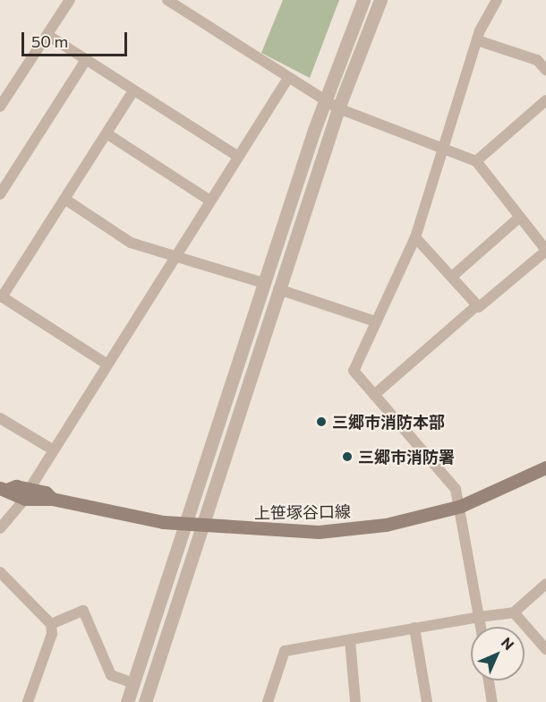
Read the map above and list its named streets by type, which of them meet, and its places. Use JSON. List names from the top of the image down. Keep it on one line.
{"streets":{"main road":["上笹塚谷口線"]},"places":["三郷市消防本部","三郷市消防署"],"scale_bar":"50 m","north":"top right"}
